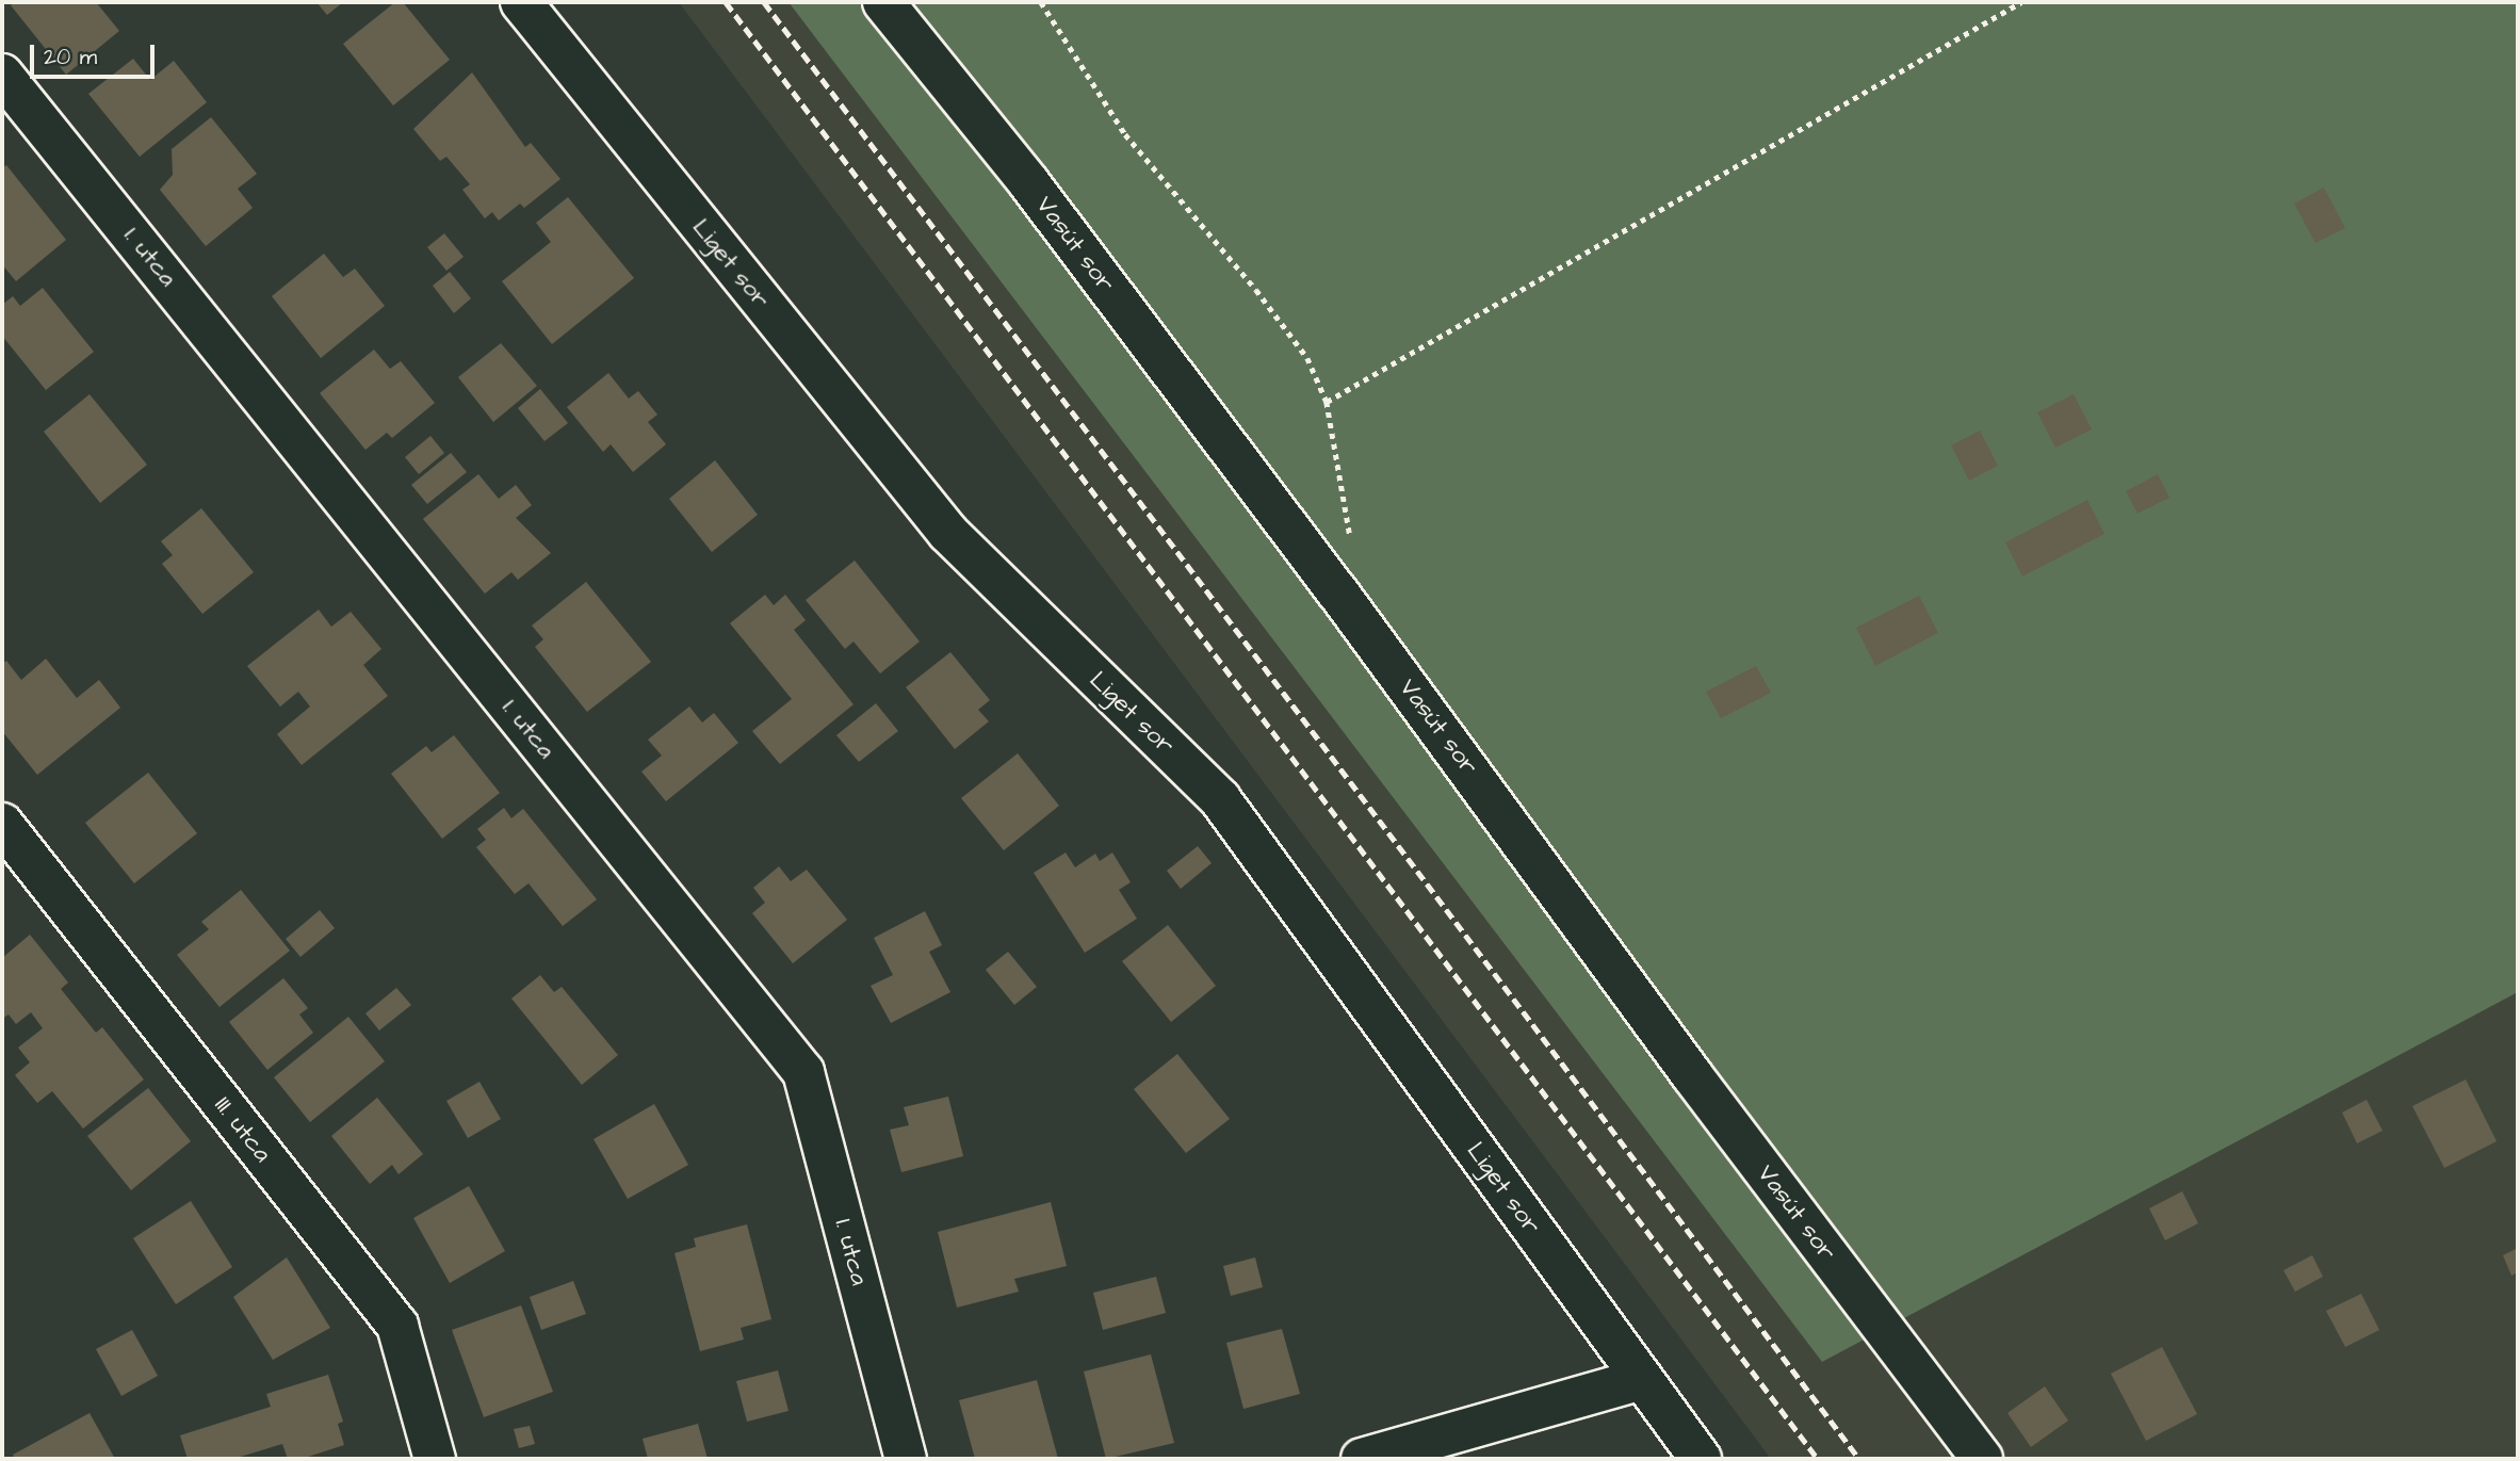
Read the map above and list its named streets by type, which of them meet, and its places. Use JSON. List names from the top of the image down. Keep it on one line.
{"streets":{"street":["Vasút sor","I. utca","Liget sor","III. utca"]},"scale_bar":"20 m"}
